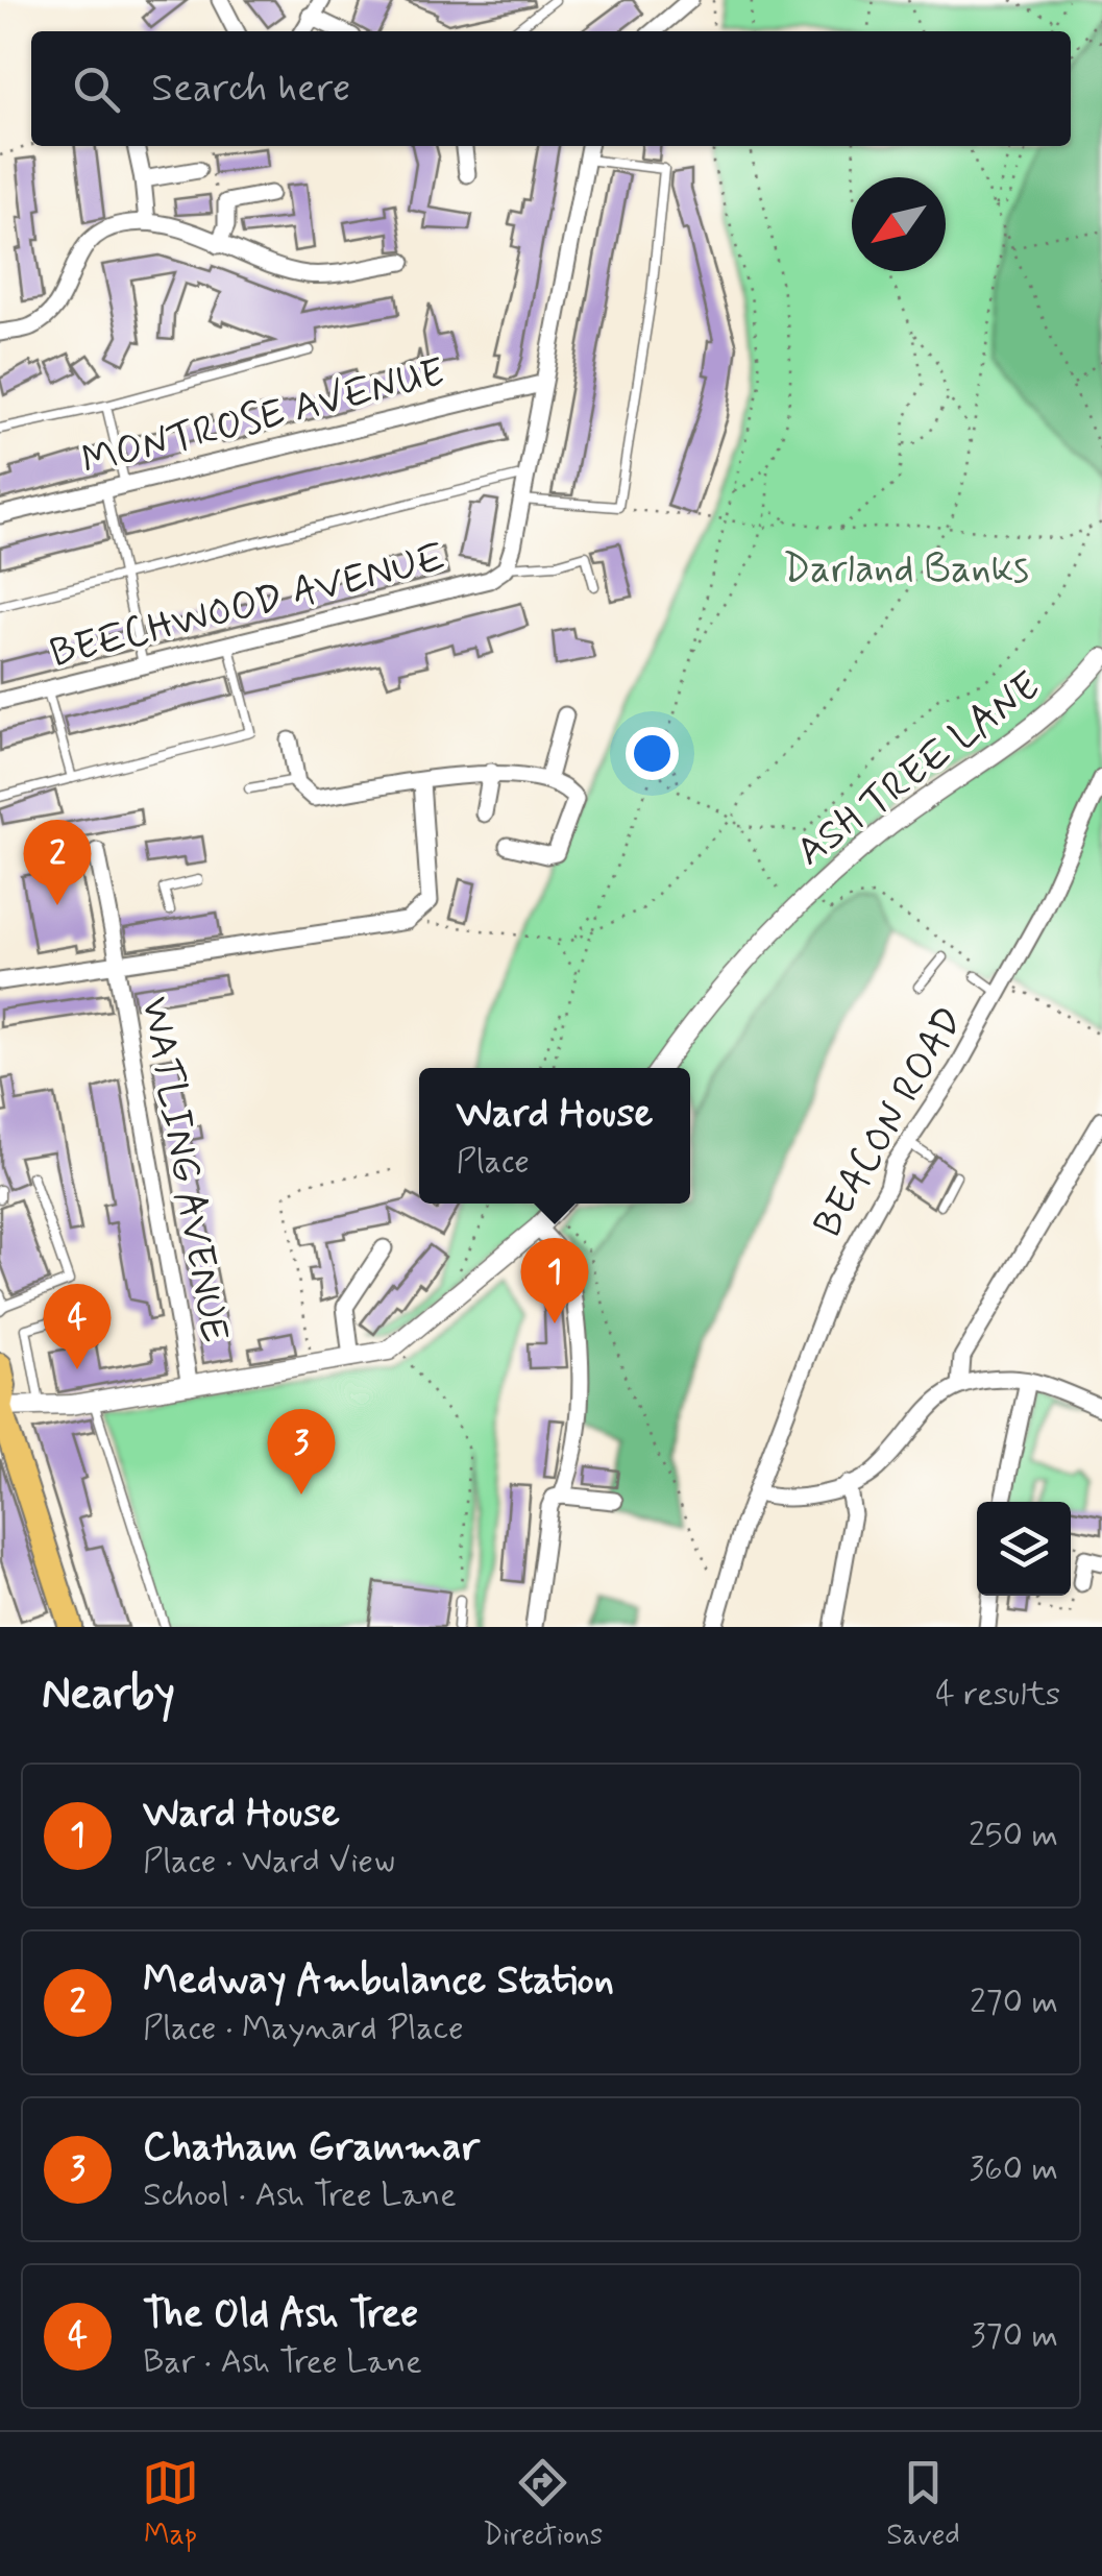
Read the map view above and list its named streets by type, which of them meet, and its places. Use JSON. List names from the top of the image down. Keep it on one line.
{"streets":{"street":["MONTROSE AVENUE","BEECHWOOD AVENUE","ASH TREE LANE","BEACON ROAD","WATLING AVENUE"]},"parks":["Darland Banks"],"north":"bottom left","page":{"search":"Search here","pins":["2","1","4","3"],"popup":["Ward House","Place"],"heading":["Nearby","4 results"],"list":[{"mark":"1","name":"Ward House","note":"Place · Ward View","value":"250 m"},{"mark":"2","name":"Medway Ambulance Station","note":"Place · Maynard Place","value":"270 m"},{"mark":"3","name":"Chatham Grammar","note":"School · Ash Tree Lane","value":"360 m"},{"mark":"4","name":"The Old Ash Tree","note":"Bar · Ash Tree Lane","value":"370 m"}],"nav":["Map","Directions","Saved"]}}
